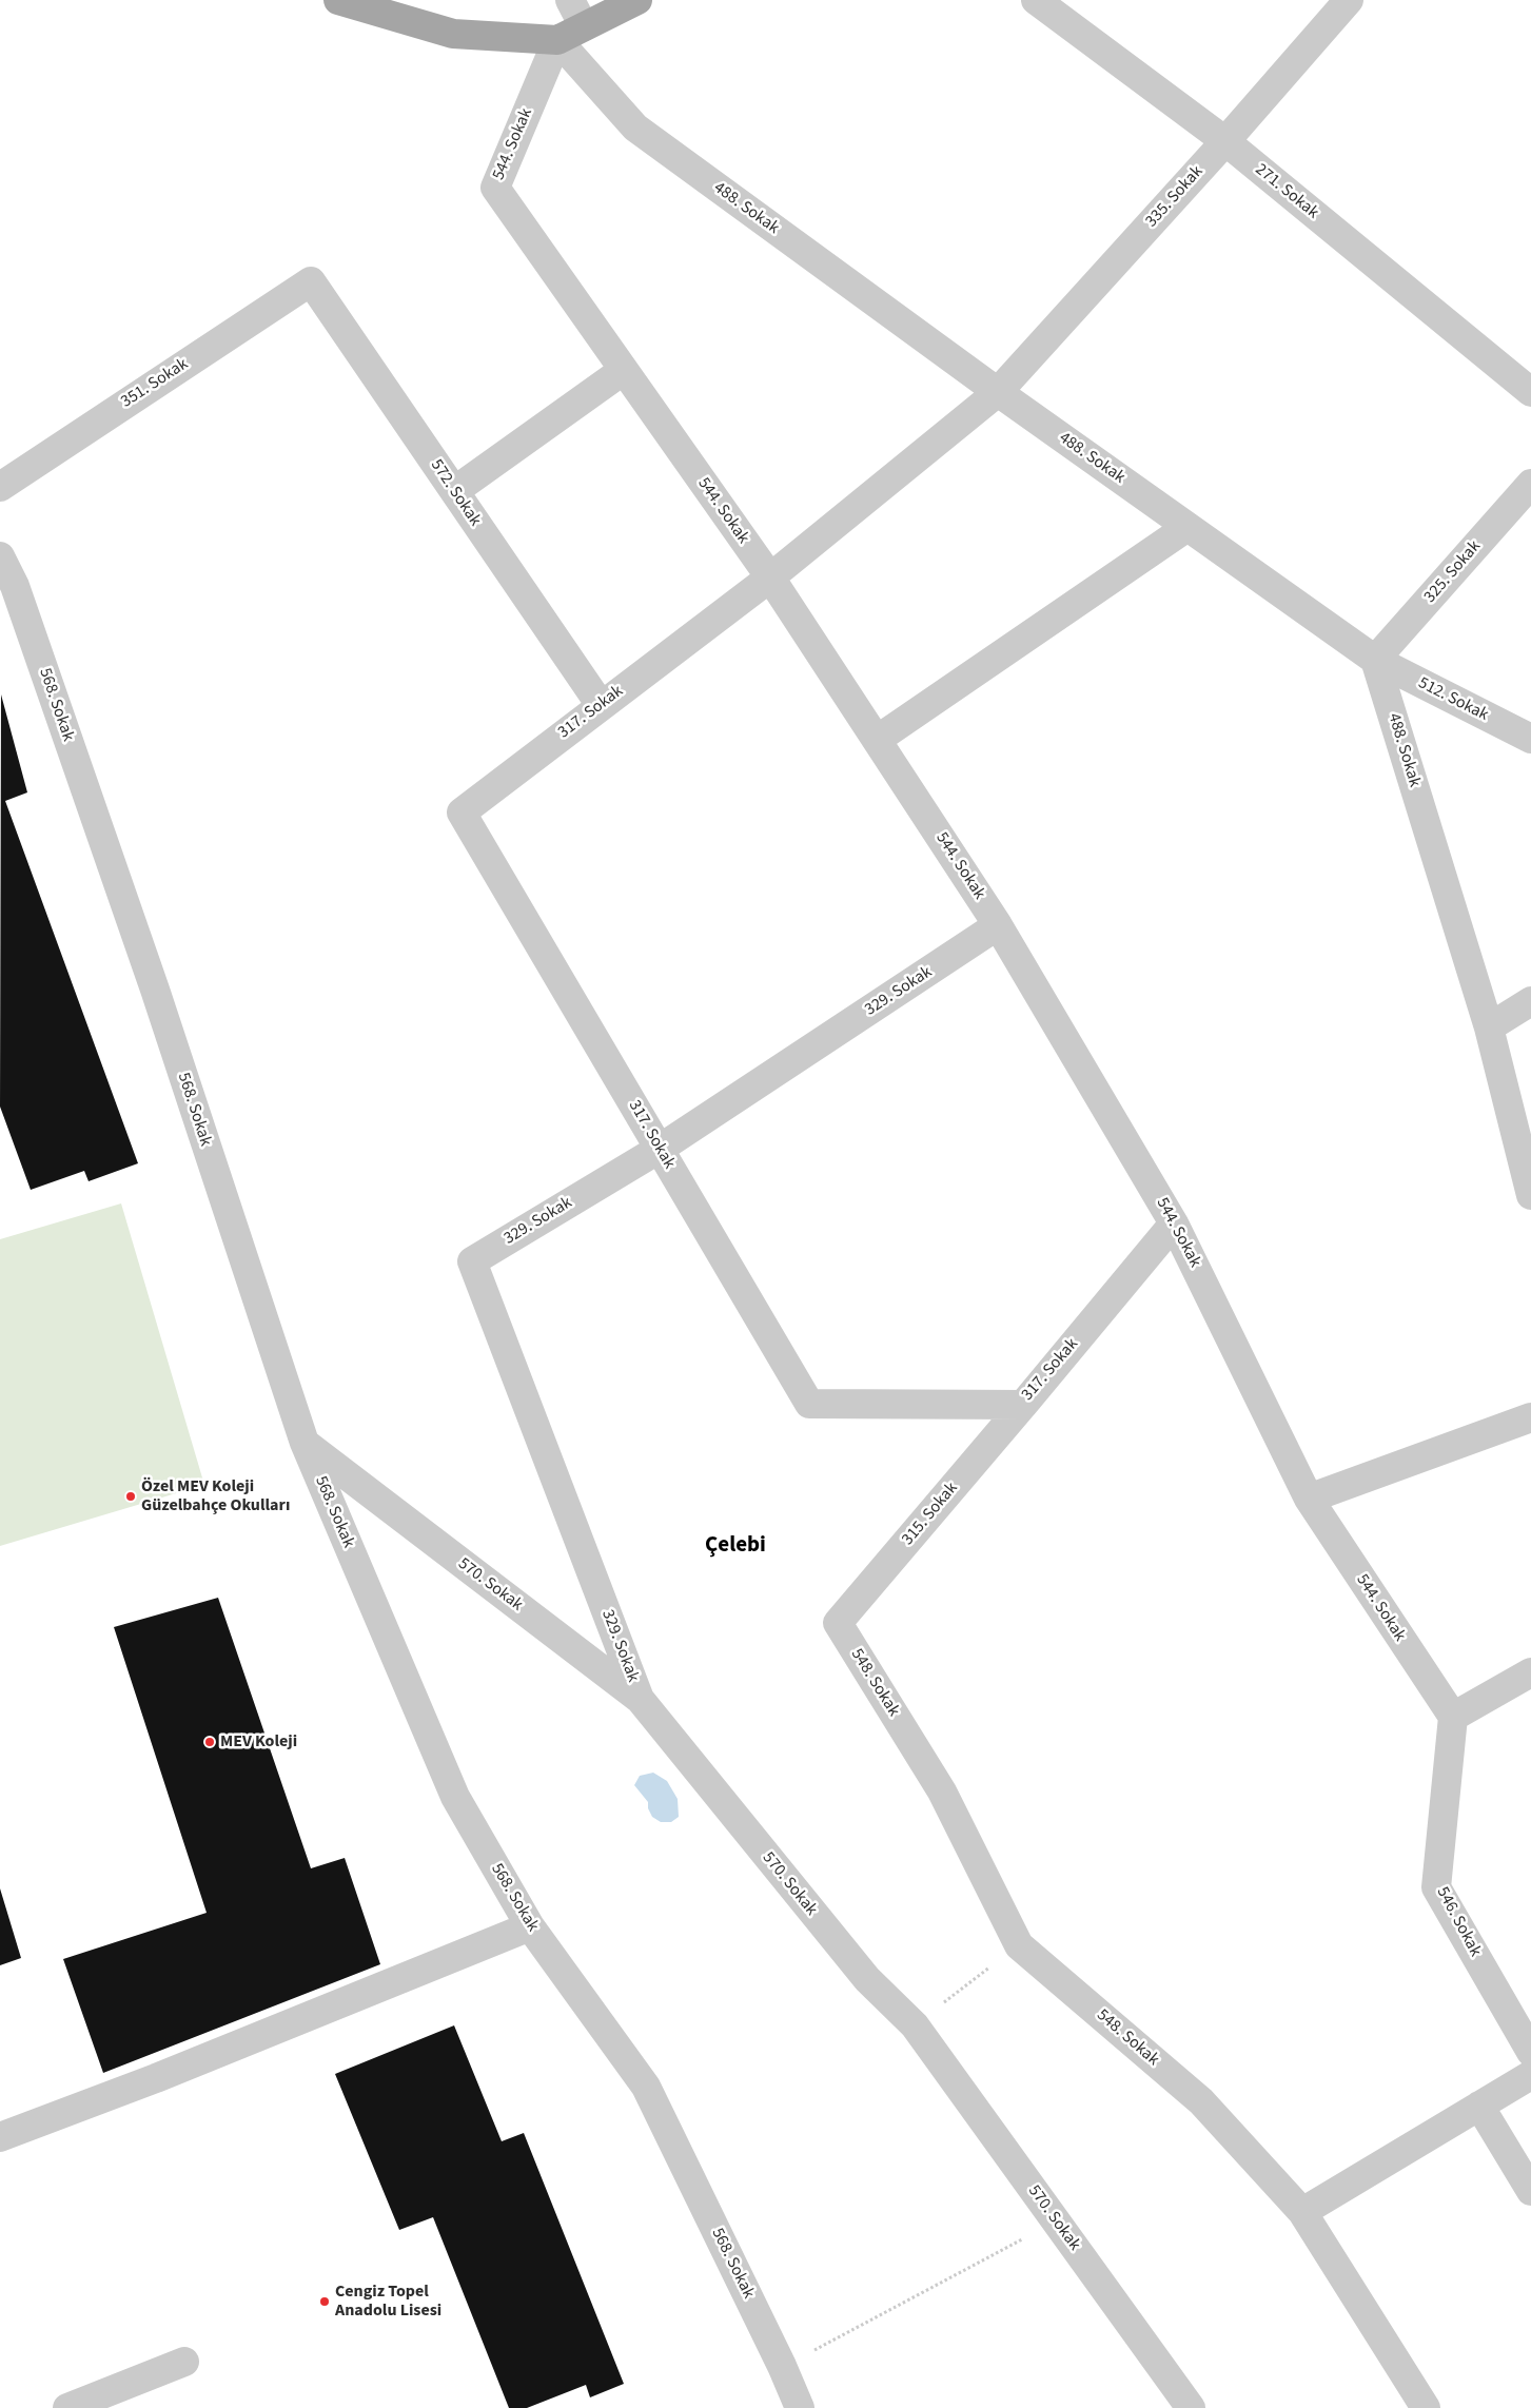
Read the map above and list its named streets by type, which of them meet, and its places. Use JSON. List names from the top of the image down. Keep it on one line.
{"streets":{"street":["544. Sokak","271. Sokak","335. Sokak","488. Sokak","351. Sokak","572. Sokak","325. Sokak","512. Sokak","568. Sokak","317. Sokak","329. Sokak","315. Sokak","570. Sokak","548. Sokak","546. Sokak"]},"crossings":[["544. Sokak","335. Sokak"],["544. Sokak","488. Sokak"],["544. Sokak","317. Sokak"],["544. Sokak","329. Sokak"],["544. Sokak","546. Sokak"],["271. Sokak","335. Sokak"],["335. Sokak","488. Sokak"],["335. Sokak","317. Sokak"],["488. Sokak","325. Sokak"],["488. Sokak","512. Sokak"],["351. Sokak","572. Sokak"],["572. Sokak","317. Sokak"],["325. Sokak","512. Sokak"],["568. Sokak","570. Sokak"],["317. Sokak","329. Sokak"],["317. Sokak","315. Sokak"],["329. Sokak","570. Sokak"],["315. Sokak","548. Sokak"]],"districts":["Çelebi"],"places":["Özel MEV Koleji Güzelbahçe Okulları","MEV Koleji","Cengiz Topel Anadolu Lisesi"]}
